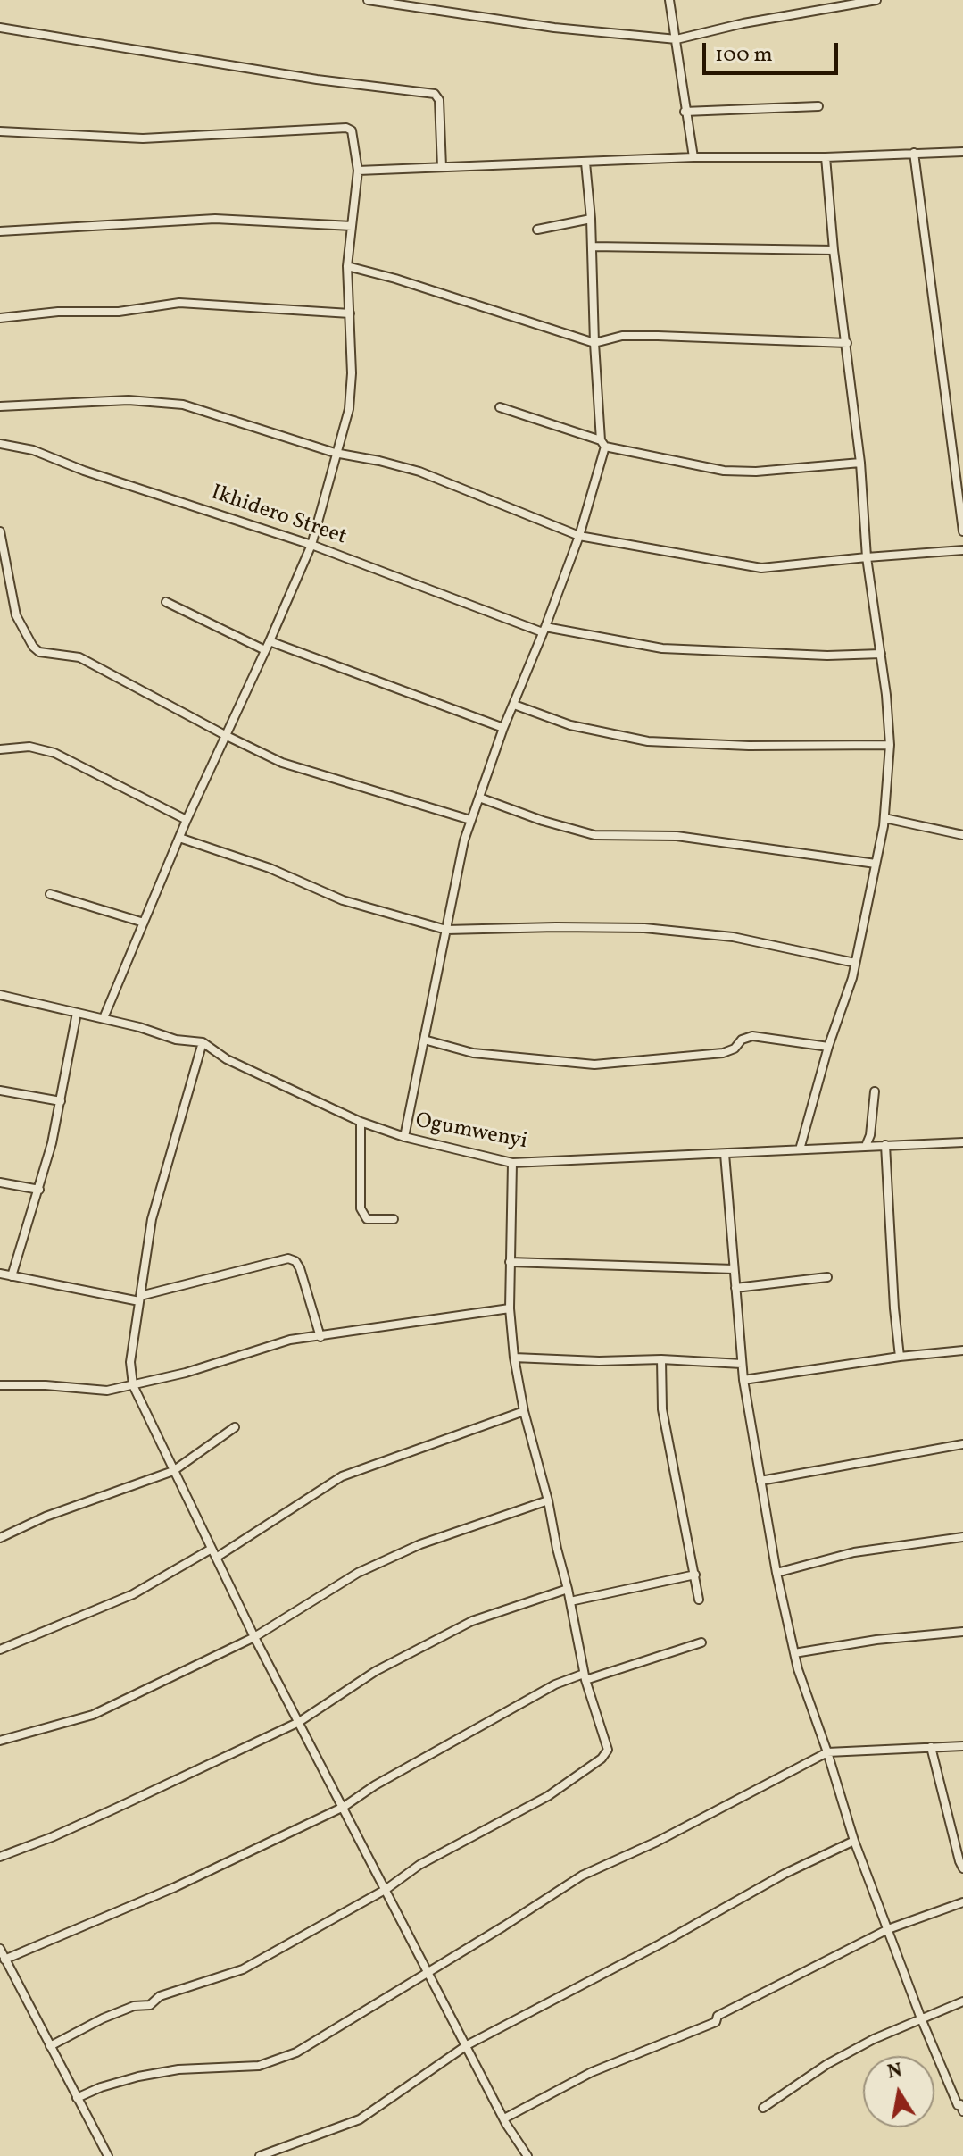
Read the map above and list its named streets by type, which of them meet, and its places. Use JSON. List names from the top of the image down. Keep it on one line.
{"streets":{"street":["Ikhidero Street","Ogumwenyi"]},"scale_bar":"100 m","north":"top"}
